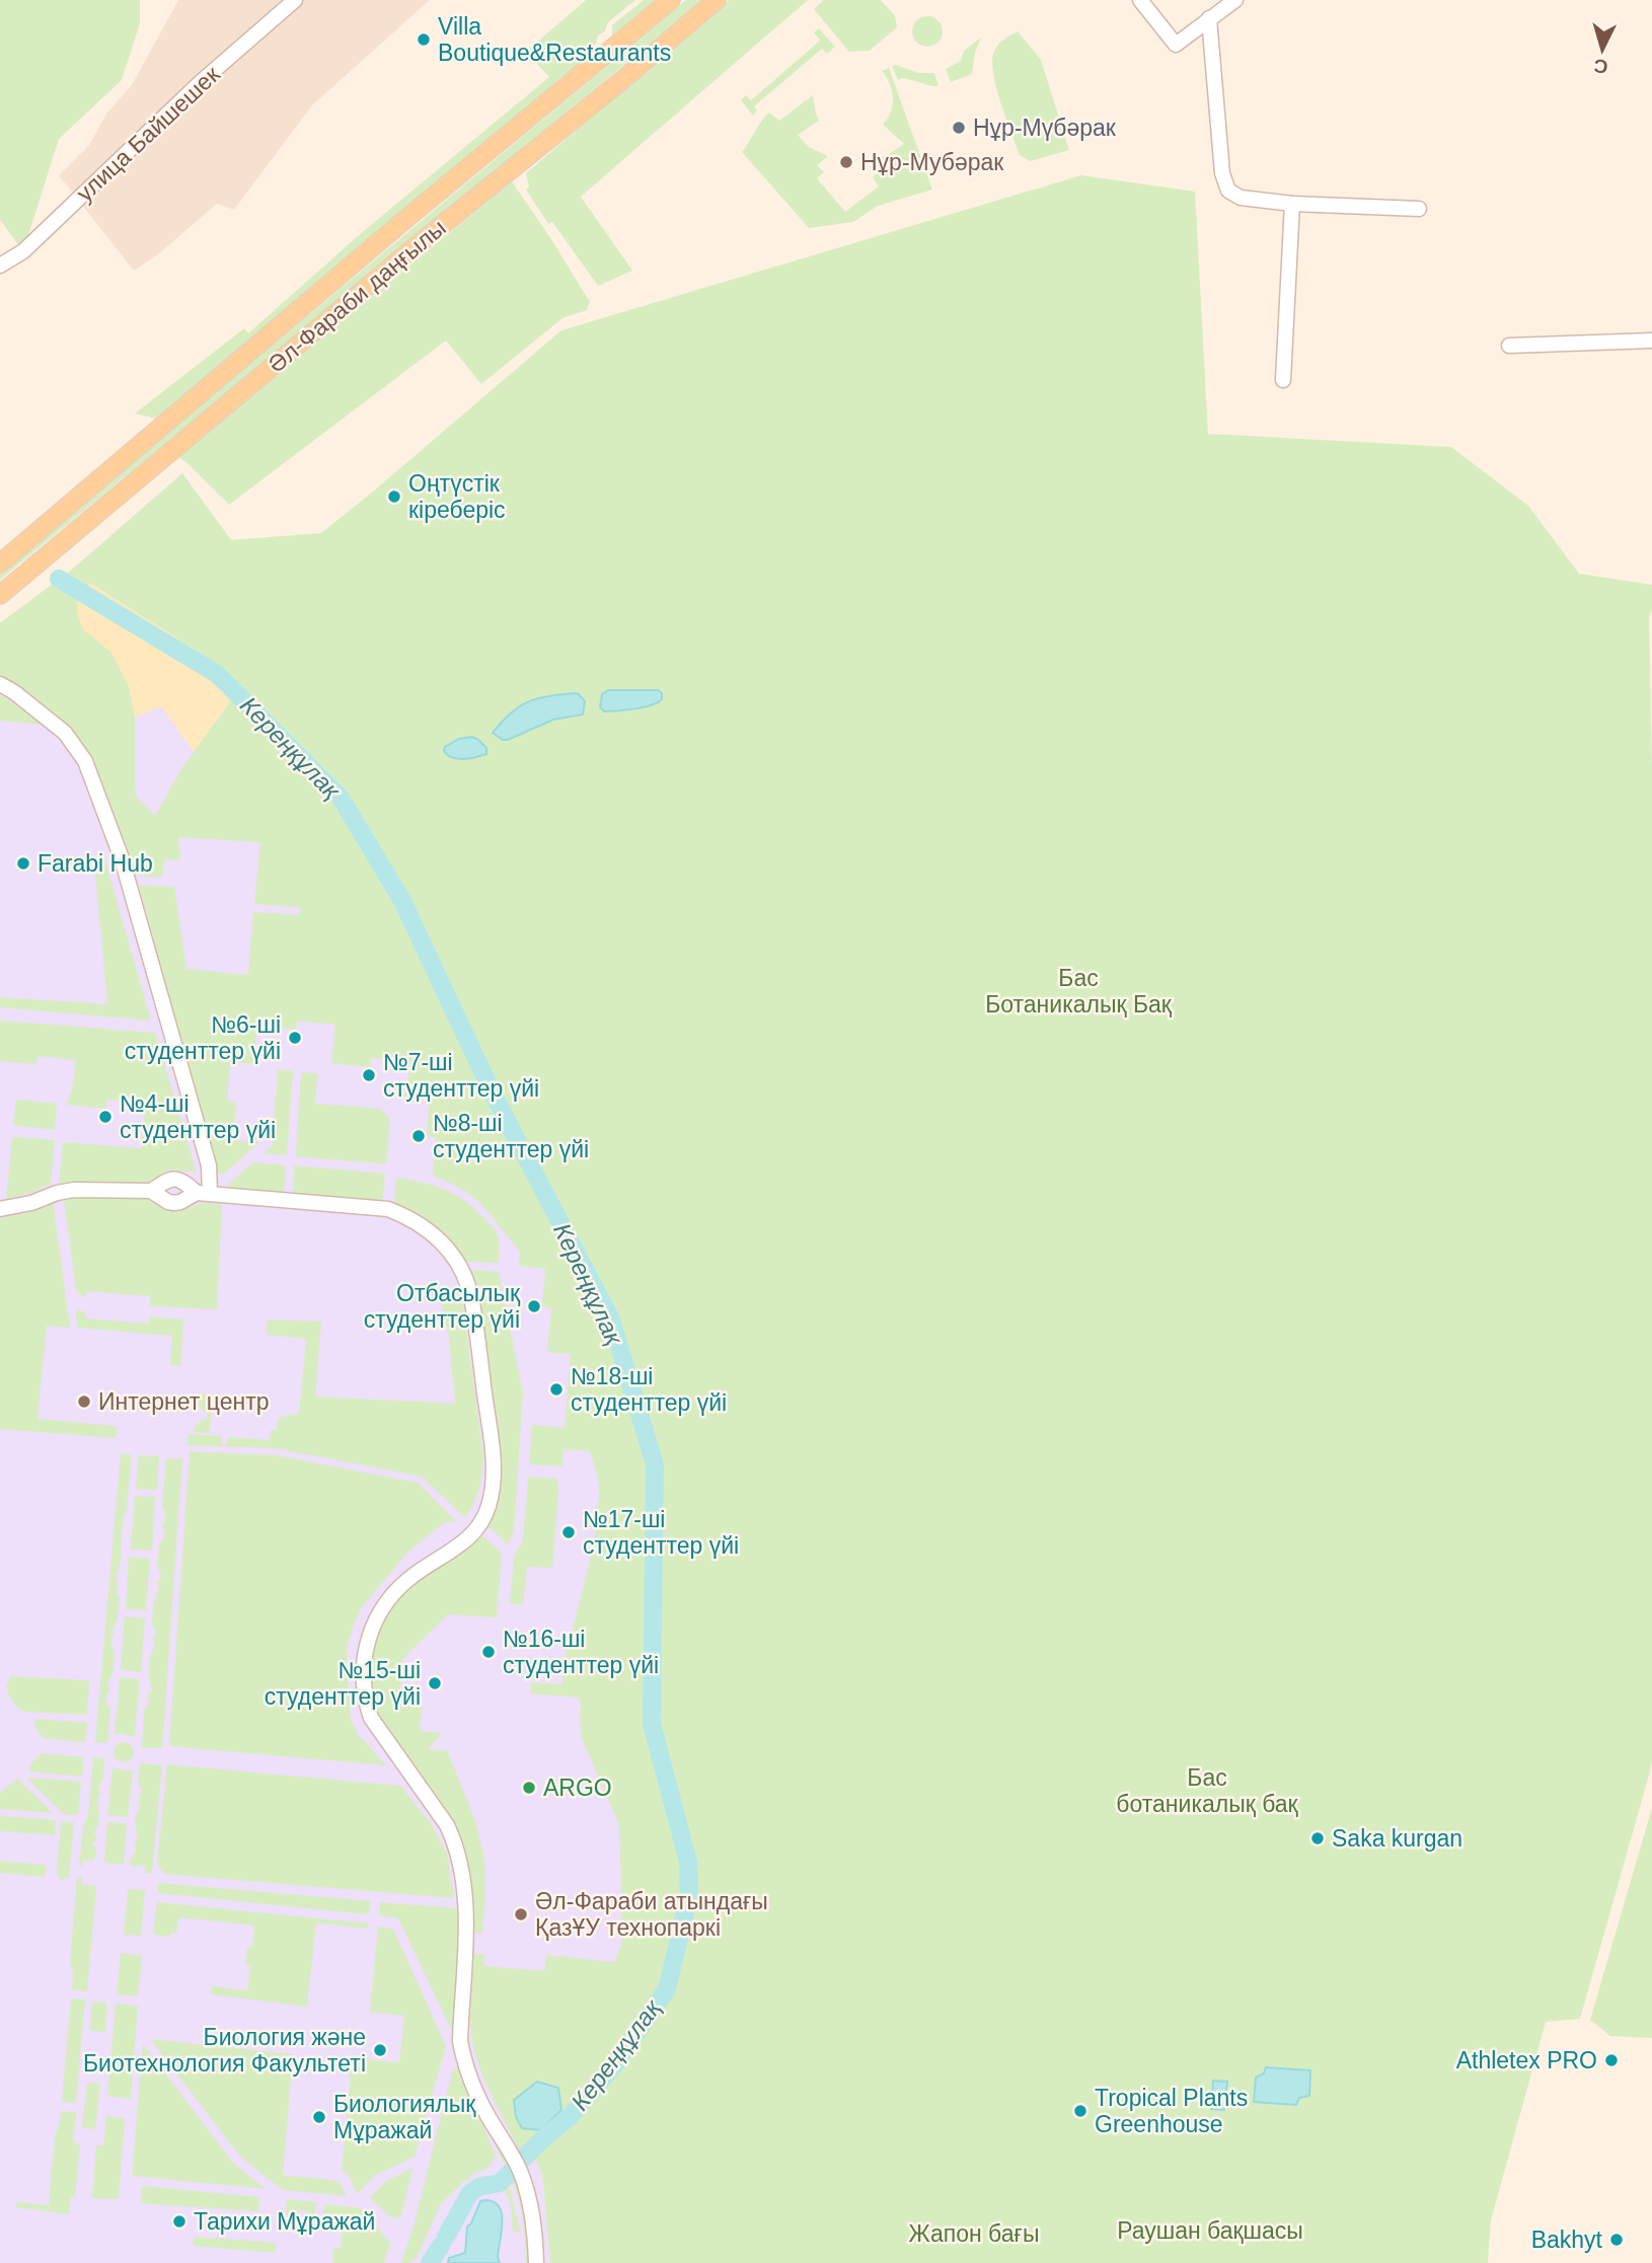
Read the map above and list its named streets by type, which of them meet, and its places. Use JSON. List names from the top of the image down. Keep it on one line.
{"streets":{"main road":["Әл-Фараби даңғылы"],"street":["улица Байшешек"]},"water":["Кереңқұлақ"],"parks":["Бас Ботаникалық Бақ","Бас ботаникалық бақ","Раушан бақшасы","Жапон бағы"],"places":["Villa Boutique&Restaurants","Нұр-Мүбәрак","Нұр-Мубәрак","Оңтүстік кіреберіс","Farabi Hub","№6-ші студенттер үйі","№7-ші студенттер үйі","№4-ші студенттер үйі","№8-ші студенттер үйі","Отбасылық студенттер үйі","№18-ші студенттер үйі","Интернет центр","№17-ші студенттер үйі","№16-ші студенттер үйі","№15-ші студенттер үйі","ARGO","Saka kurgan","Әл-Фараби атындағы ҚазҰУ технопаркі","Биология және Биотехнология Факультеті","Athletex PRO","Tropical Plants Greenhouse","Биологиялық Мұражай","Тарихи Мұражай","Bakhyt"],"north":"bottom"}
